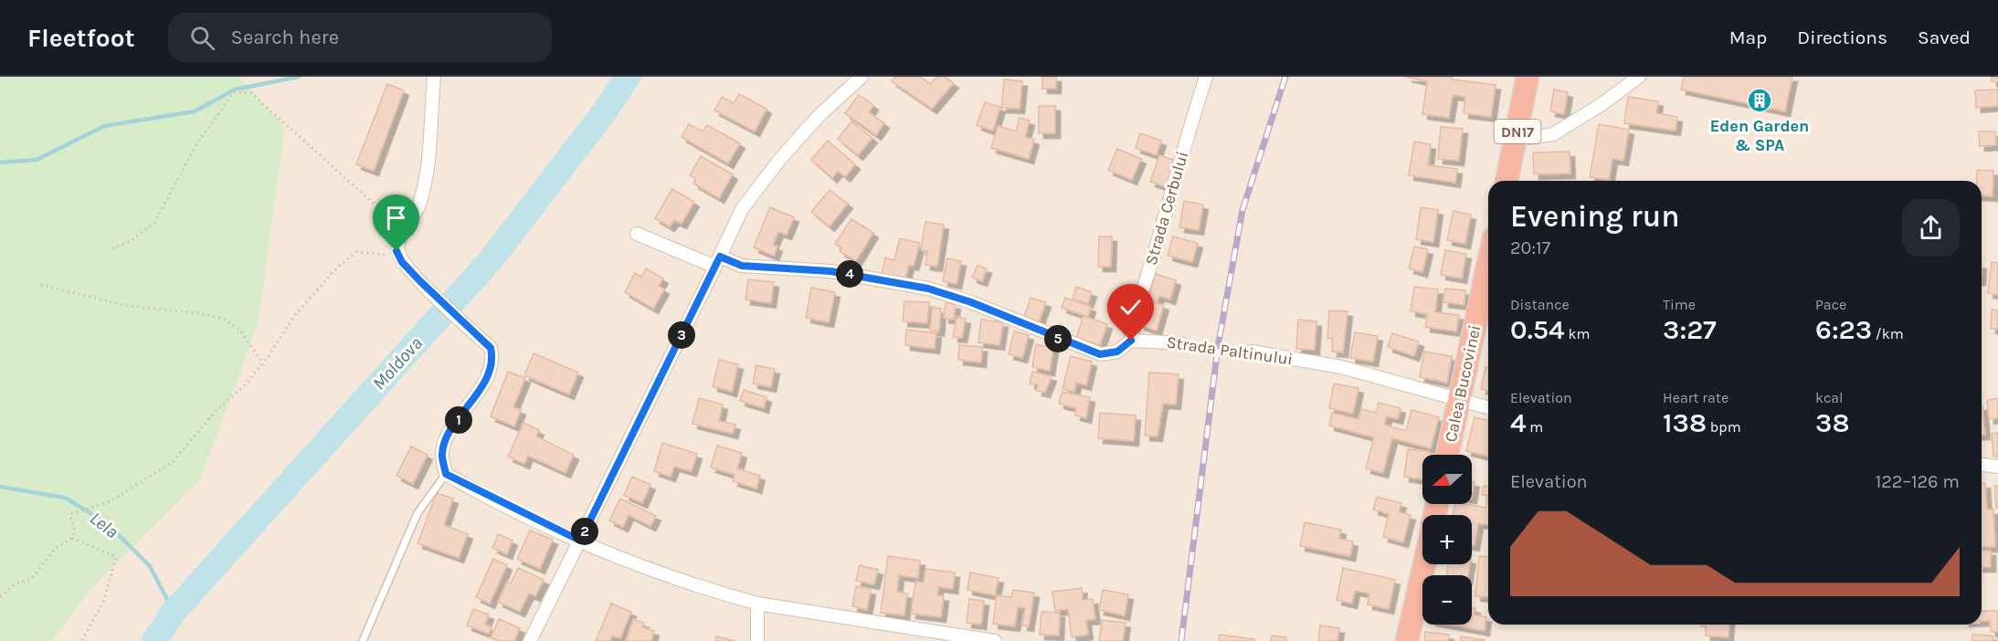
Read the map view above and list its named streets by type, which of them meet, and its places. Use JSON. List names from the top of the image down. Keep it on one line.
{"streets":{"highway":["DN17","Calea Bucovinei"],"street":["Strada Cerbului","Strada Paltinului"]},"crossings":[["Strada Cerbului","Strada Paltinului"],["Strada Paltinului","Calea Bucovinei"]],"water":["Moldova","Lela"],"places":{"building":["Eden Garden & SPA"]},"north":"left","page":{"header":"Fleetfoot","search":"Search here","nav":["Map","Directions","Saved"],"heading":["Evening run","20:17"],"pins":["4","3","5","1","2"],"stats":[["Distance","0.54 km"],["Time","3:27"],["Pace","6:23 /km"],["Elevation","4 m"],["Heart rate","138 bpm"],["kcal","38"]],"map_buttons":["+","−"],"chart":["Elevation","122–126 m"]}}
